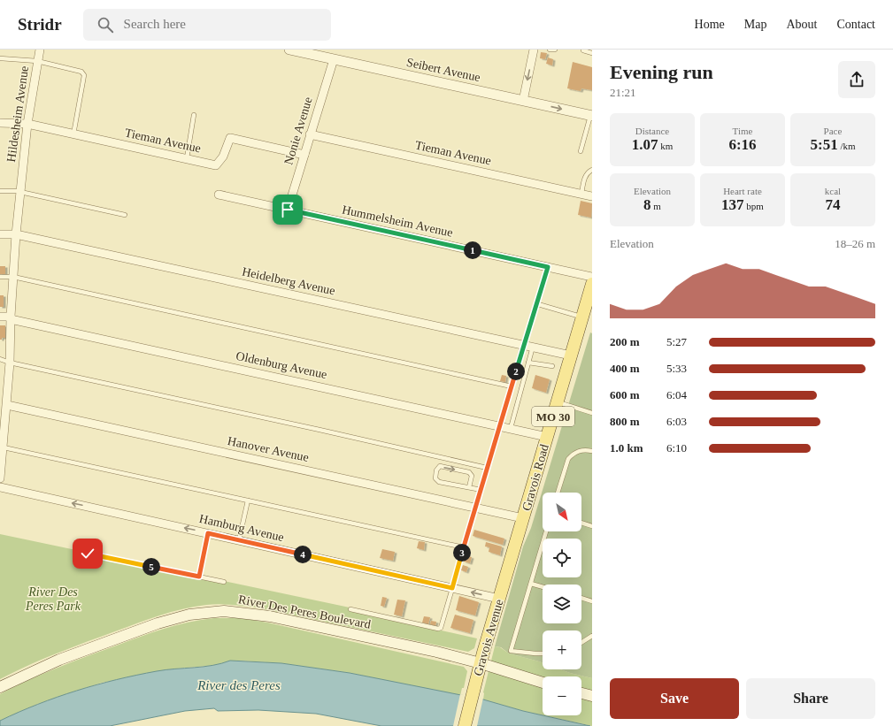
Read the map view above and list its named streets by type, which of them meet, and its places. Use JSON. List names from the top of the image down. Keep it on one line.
{"streets":{"main road":["MO 30","Gravois Road","River Des Peres Boulevard","Gravois Avenue"],"street":["Seibert Avenue","Hildesheim Avenue","Nonie Avenue","Tieman Avenue","Hummelsheim Avenue","Heidelberg Avenue","Oldenburg Avenue","Hanover Avenue","Hamburg Avenue"]},"crossings":[["Seibert Avenue","Nonie Avenue"],["Hildesheim Avenue","Tieman Avenue"],["Hildesheim Avenue","Heidelberg Avenue"],["Hildesheim Avenue","Oldenburg Avenue"],["Hildesheim Avenue","Hanover Avenue"],["Nonie Avenue","Tieman Avenue"],["Nonie Avenue","Hummelsheim Avenue"],["Heidelberg Avenue","Gravois Road"],["Oldenburg Avenue","Gravois Road"],["Hanover Avenue","Gravois Road"],["Gravois Road","Gravois Avenue"],["Hamburg Avenue","Gravois Avenue"],["River Des Peres Boulevard","Gravois Avenue"]],"one_way":["Hamburg Avenue"],"water":["River des Peres"],"parks":["River Des Peres Park"],"north":"bottom right","page":{"header":"Stridr","search":"Search here","nav":["Home","Map","About","Contact"],"heading":["Evening run","21:21"],"stats":[["Distance","1.07 km"],["Time","6:16"],["Pace","5:51 /km"],["Elevation","8 m"],["Heart rate","137 bpm"],["kcal","74"]],"chart":["Elevation","18–26 m"],"pins":["1","2","3","4","5"],"list":[{"name":"200 m","note":"5:27"},{"name":"400 m","note":"5:33"},{"name":"600 m","note":"6:04"},{"name":"800 m","note":"6:03"},{"name":"1.0 km","note":"6:10"}],"map_buttons":["+","−"],"buttons":["Save","Share"]}}
